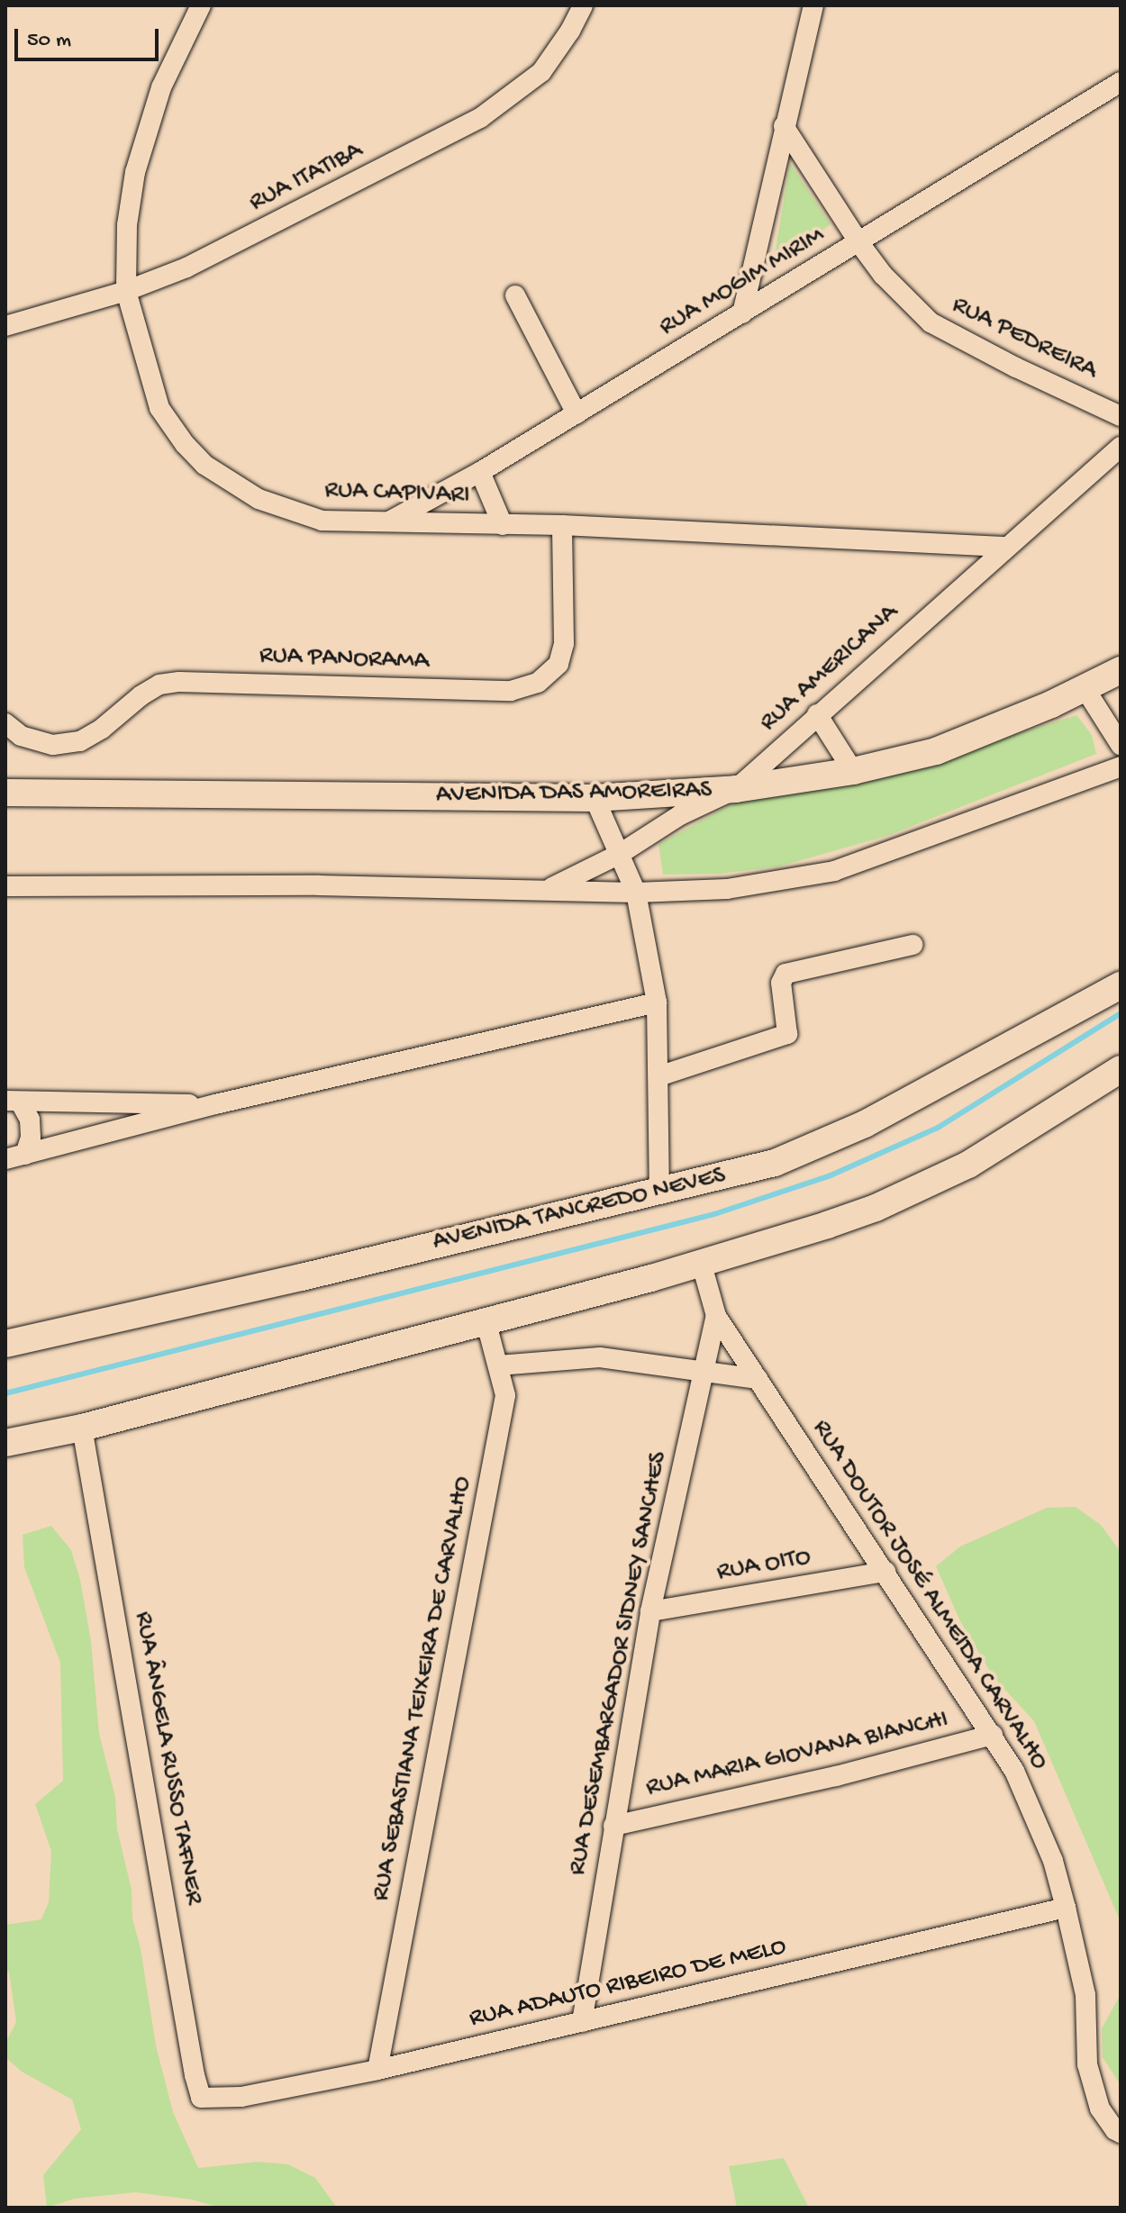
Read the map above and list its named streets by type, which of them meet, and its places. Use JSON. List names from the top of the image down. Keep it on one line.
{"streets":{"main road":["AVENIDA DAS AMOREIRAS","AVENIDA TANCREDO NEVES"],"street":["RUA ITATIBA","RUA MOGIM MIRIM","RUA PEDREIRA","RUA CAPIVARI","RUA PANORAMA","RUA AMERICANA","RUA OITO","RUA DOUTOR JOSÉ ALMEIDA CARVALHO","RUA DESEMBARGADOR SIDNEY SANCHES","RUA SEBASTIANA TEIXEIRA DE CARVALHO","RUA MARIA GIOVANA BIANCHI","RUA ÂNGELA RUSSO TAFNER","RUA ADAUTO RIBEIRO DE MELO"]},"crossings":[["RUA ITATIBA","RUA CAPIVARI"],["RUA MOGIM MIRIM","RUA PEDREIRA"],["RUA MOGIM MIRIM","RUA CAPIVARI"],["RUA CAPIVARI","RUA PANORAMA"],["RUA CAPIVARI","RUA AMERICANA"],["RUA AMERICANA","AVENIDA DAS AMOREIRAS"],["RUA OITO","RUA DOUTOR JOSÉ ALMEIDA CARVALHO"],["RUA OITO","RUA DESEMBARGADOR SIDNEY SANCHES"],["RUA DOUTOR JOSÉ ALMEIDA CARVALHO","RUA DESEMBARGADOR SIDNEY SANCHES"],["RUA DOUTOR JOSÉ ALMEIDA CARVALHO","RUA MARIA GIOVANA BIANCHI"],["RUA DOUTOR JOSÉ ALMEIDA CARVALHO","RUA ADAUTO RIBEIRO DE MELO"],["RUA DESEMBARGADOR SIDNEY SANCHES","RUA MARIA GIOVANA BIANCHI"],["RUA DESEMBARGADOR SIDNEY SANCHES","RUA ADAUTO RIBEIRO DE MELO"],["RUA SEBASTIANA TEIXEIRA DE CARVALHO","RUA ADAUTO RIBEIRO DE MELO"],["RUA ÂNGELA RUSSO TAFNER","RUA ADAUTO RIBEIRO DE MELO"]],"scale_bar":"50 m"}
